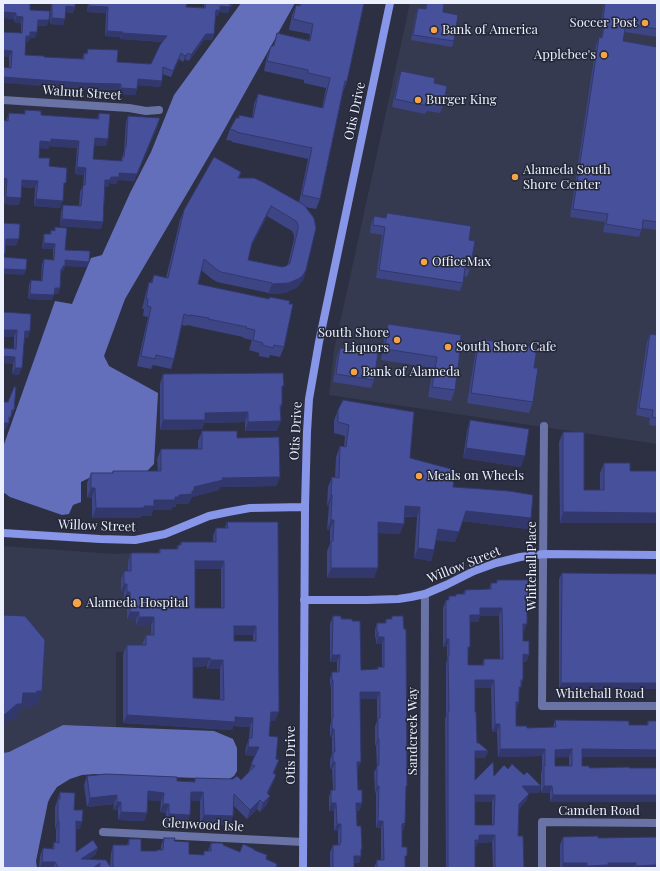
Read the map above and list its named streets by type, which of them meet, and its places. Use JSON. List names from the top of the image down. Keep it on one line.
{"streets":{"main road":["Otis Drive","Willow Street"],"street":["Walnut Street","Whitehall Place","Whitehall Road","Sandcreek Way","Camden Road","Glenwood Isle"]},"crossings":[["Otis Drive","Willow Street"],["Otis Drive","Glenwood Isle"],["Willow Street","Whitehall Place"],["Willow Street","Sandcreek Way"],["Whitehall Place","Whitehall Road"]],"places":["Soccer Post","Bank of America","Applebee's","Burger King","Alameda South Shore Center","OfficeMax","South Shore Liquors","South Shore Cafe","Bank of Alameda","Meals on Wheels","Alameda Hospital"]}
